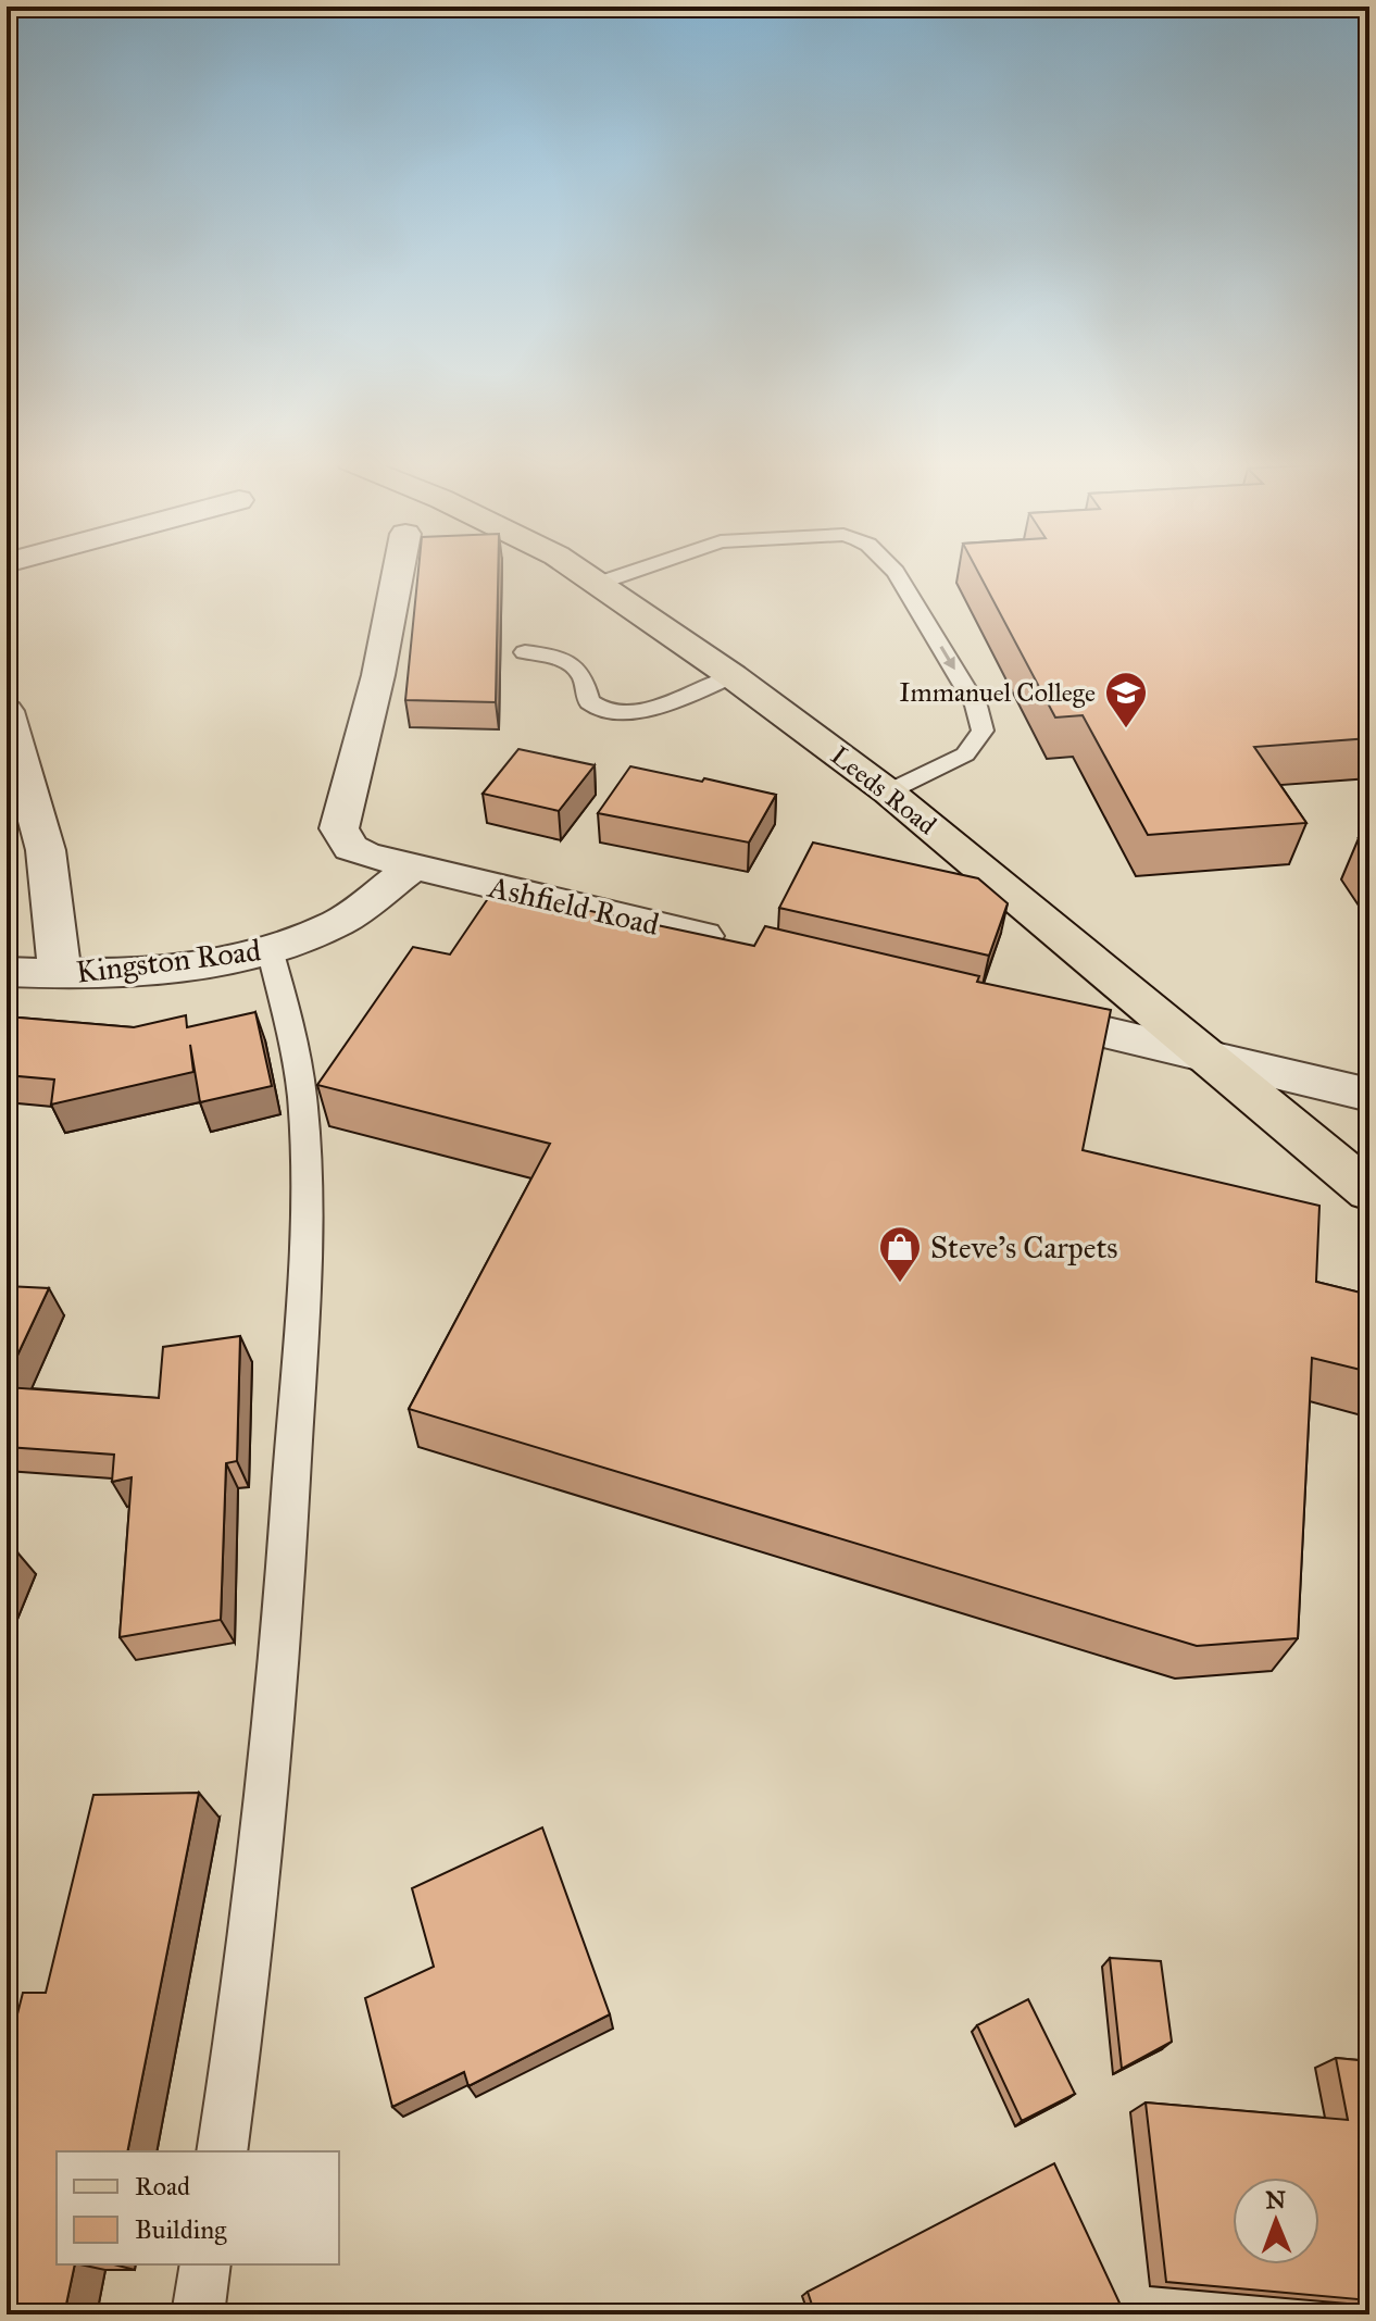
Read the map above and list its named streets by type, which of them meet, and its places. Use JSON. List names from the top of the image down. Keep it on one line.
{"streets":{"main road":["Leeds Road"],"street":["Ashfield Road","Kingston Road"]},"crossings":[["Ashfield Road","Kingston Road"]],"places":{"school or university":["Immanuel College"],"shop":["Steve's Carpets"]},"legend":["Road","Building"],"north":"top"}
